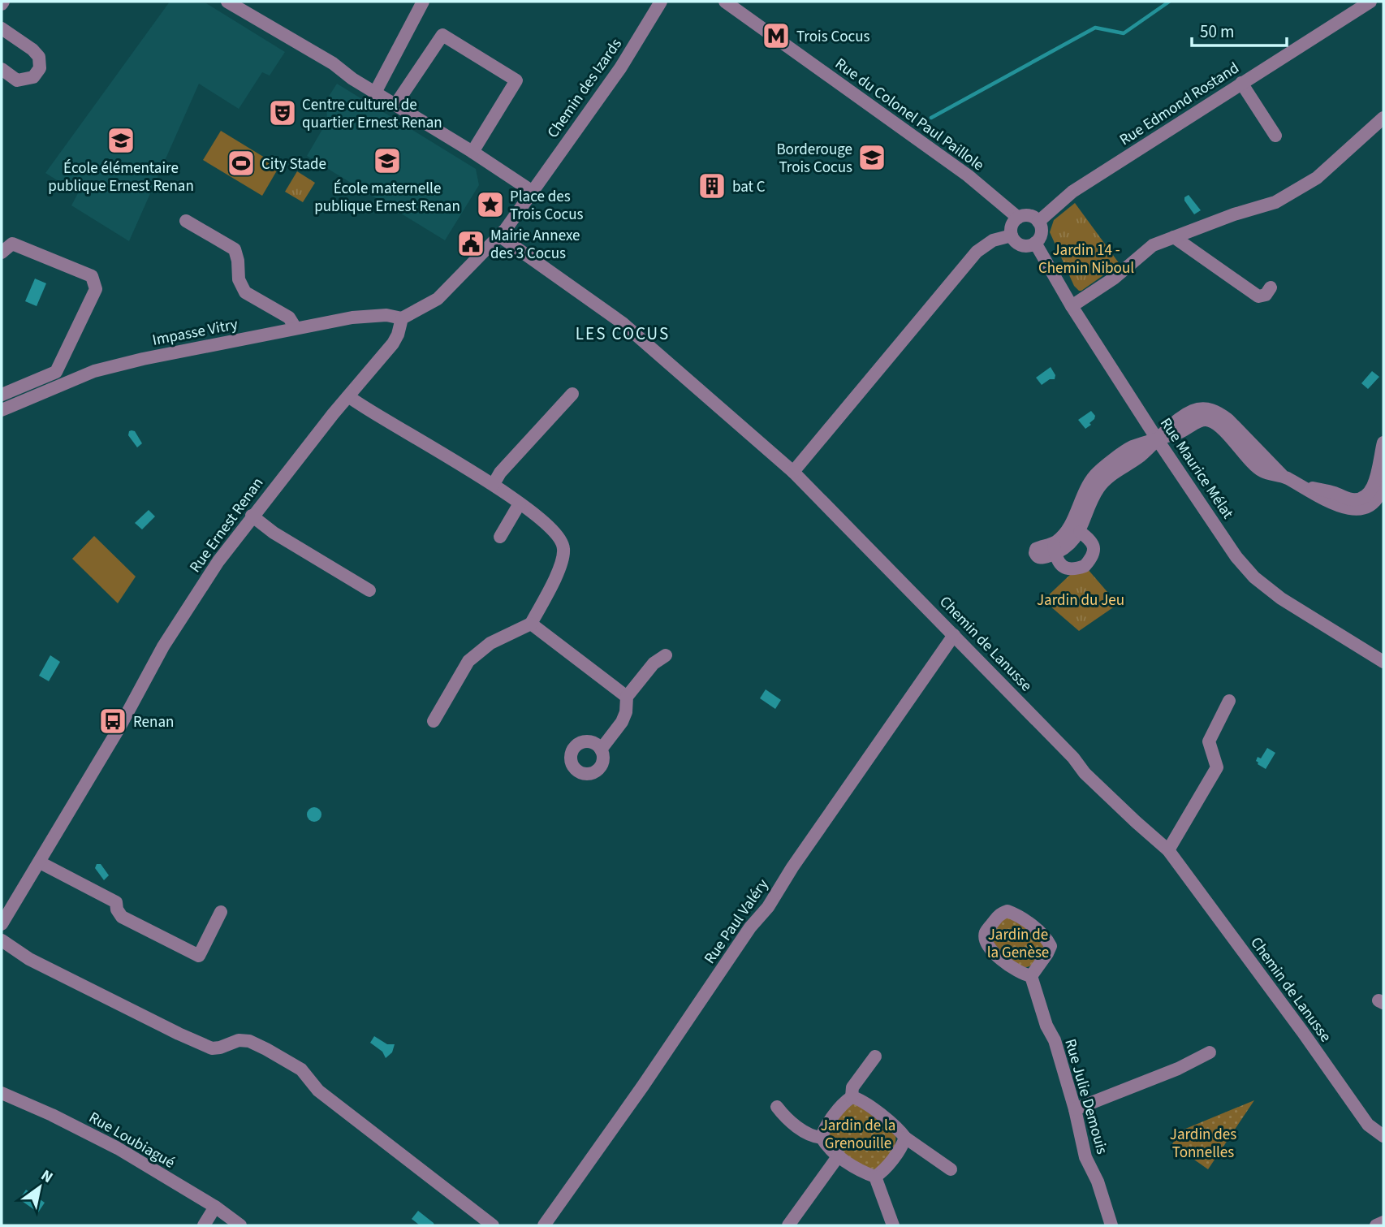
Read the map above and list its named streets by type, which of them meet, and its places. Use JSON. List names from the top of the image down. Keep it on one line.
{"streets":{"street":["Chemin des Izards","Rue Edmond Rostand","Rue du Colonel Paul Paillole","Impasse Vitry","Rue Maurice Mélat","Rue Ernest Renan","Chemin de Lanusse","Rue Paul Valéry","Rue Julie Demouis","Rue Loubiagué"]},"crossings":[["Rue Edmond Rostand","Rue du Colonel Paul Paillole"],["Rue Edmond Rostand","Rue Maurice Mélat"],["Rue du Colonel Paul Paillole","Rue Maurice Mélat"],["Impasse Vitry","Rue Ernest Renan"],["Chemin de Lanusse","Rue Paul Valéry"]],"districts":["LES COCUS"],"parks":["Jardin 14 - Chemin Niboul","Jardin du Jeu","Jardin de la Genèse","Jardin de la Grenouille","Jardin des Tonnelles"],"places":{"metro station":["Trois Cocus"],"theatre":["Centre culturel de quartier Ernest Renan"],"school or university":["École élémentaire publique Ernest Renan","Borderouge Trois Cocus","École maternelle publique Ernest Renan"],"sports":["City Stade"],"building":["bat C"],"place":["Place des Trois Cocus"],"public building":["Mairie Annexe des 3 Cocus"],"bus stop":["Renan"]},"scale_bar":"50 m","north":"top right"}
